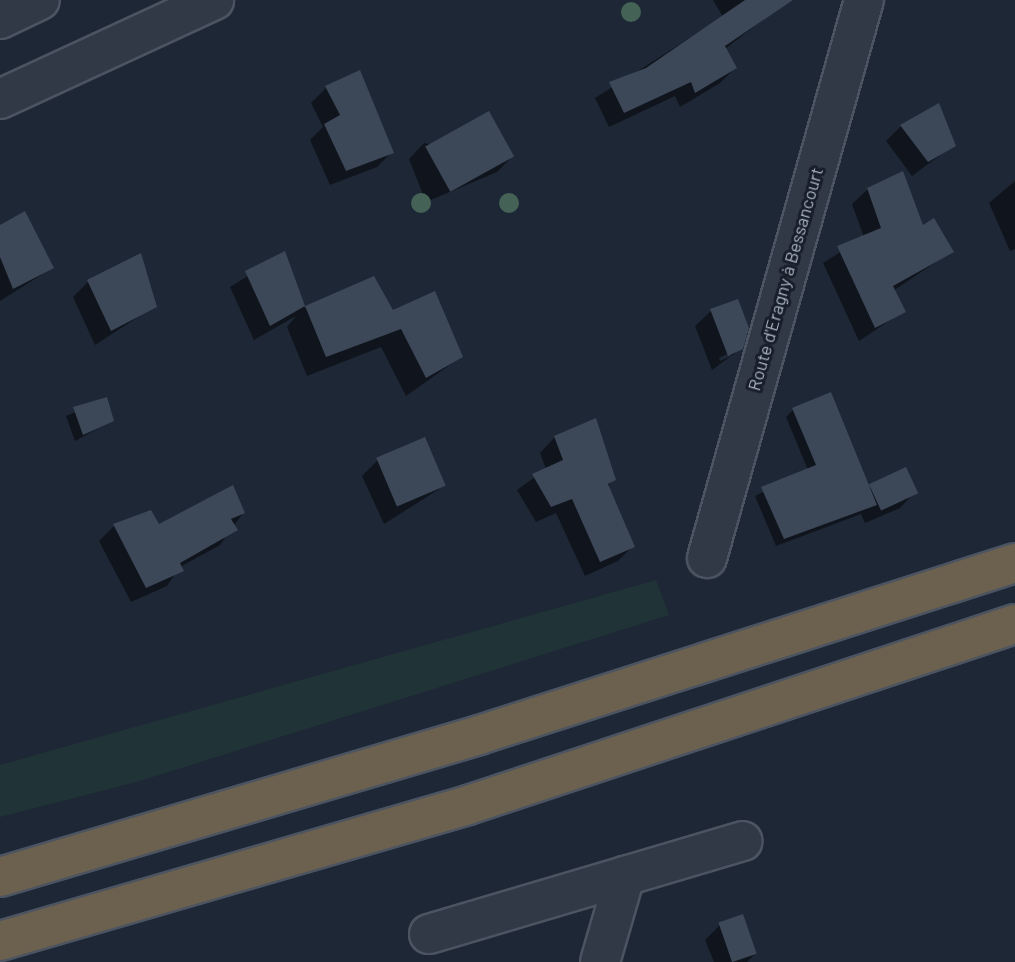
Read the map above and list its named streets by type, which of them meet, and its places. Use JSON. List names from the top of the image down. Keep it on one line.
{"streets":{"street":["Route d'Eragny à Bessancourt"]}}
